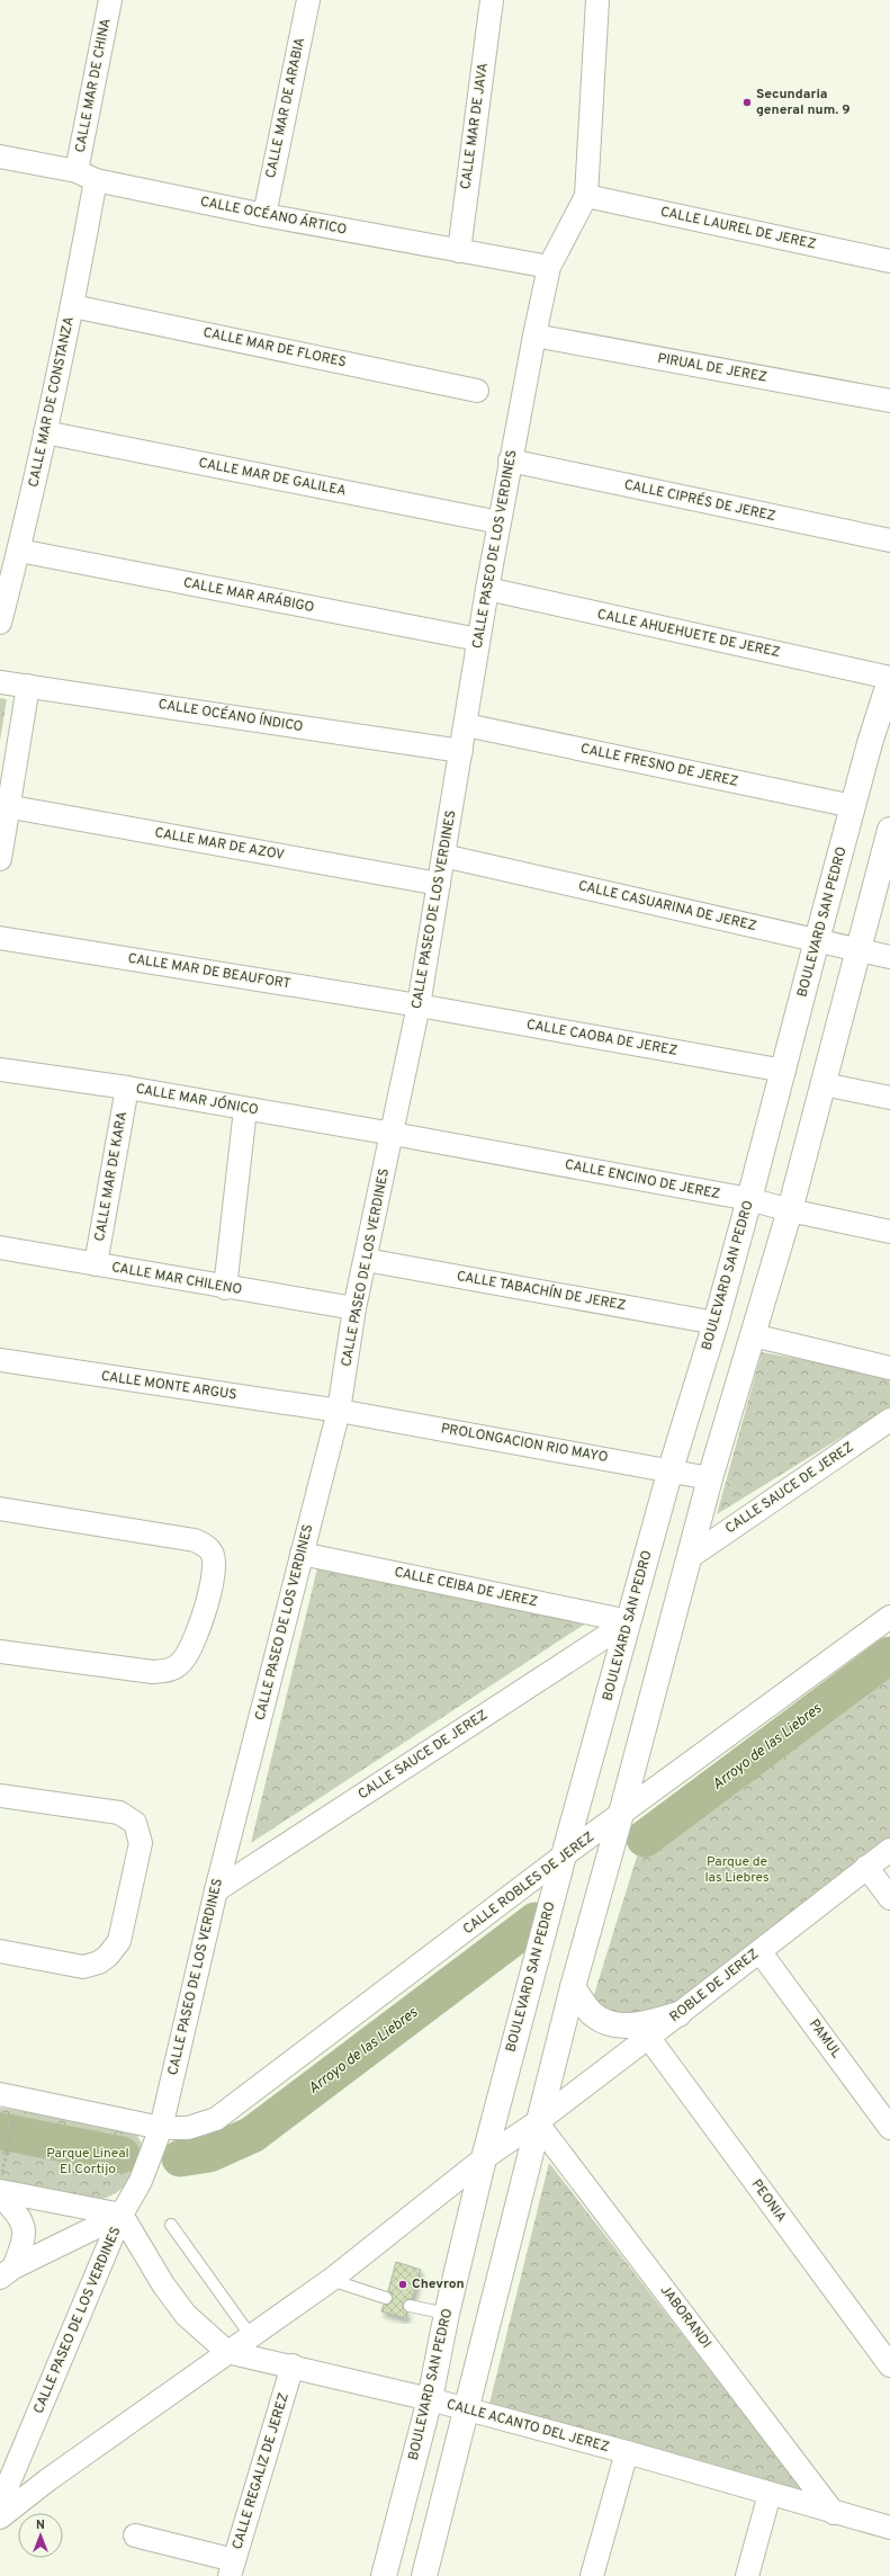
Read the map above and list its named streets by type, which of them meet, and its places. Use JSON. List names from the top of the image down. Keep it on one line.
{"streets":{"street":["CALLE MAR DE CHINA","CALLE MAR DE ARABIA","CALLE MAR DE JAVA","CALLE OCÉANO ÁRTICO","CALLE LAUREL DE JEREZ","CALLE MAR DE FLORES","PIRUAL DE JEREZ","CALLE MAR DE CONSTANZA","CALLE MAR DE GALILEA","CALLE CIPRÉS DE JEREZ","CALLE PASEO DE LOS VERDINES","CALLE MAR ARÁBIGO","CALLE AHUEHUETE DE JEREZ","CALLE OCÉANO ÍNDICO","CALLE FRESNO DE JEREZ","CALLE MAR DE AZOV","CALLE CASUARINA DE JEREZ","BOULEVARD SAN PEDRO","CALLE MAR DE BEAUFORT","CALLE CAOBA DE JEREZ","CALLE MAR JÓNICO","CALLE MAR DE KARA","CALLE ENCINO DE JEREZ","CALLE MAR CHILENO","CALLE TABACHÍN DE JEREZ","CALLE MONTE ARGUS","PROLONGACION RIO MAYO","CALLE SAUCE DE JEREZ","CALLE CEIBA DE JEREZ","CALLE ROBLES DE JEREZ","ROBLE DE JEREZ","PAMUL","PEONIA","JABORANDI","CALLE ACANTO DEL JEREZ","CALLE REGALIZ DE JEREZ"]},"crossings":[["CALLE MAR DE CHINA","CALLE OCÉANO ÁRTICO"],["CALLE MAR DE CHINA","CALLE MAR DE CONSTANZA"],["CALLE MAR DE ARABIA","CALLE OCÉANO ÁRTICO"],["CALLE MAR DE JAVA","CALLE OCÉANO ÁRTICO"],["CALLE OCÉANO ÁRTICO","CALLE MAR DE CONSTANZA"],["CALLE OCÉANO ÁRTICO","CALLE PASEO DE LOS VERDINES"],["CALLE LAUREL DE JEREZ","CALLE PASEO DE LOS VERDINES"],["CALLE MAR DE FLORES","CALLE MAR DE CONSTANZA"],["PIRUAL DE JEREZ","CALLE PASEO DE LOS VERDINES"],["CALLE MAR DE CONSTANZA","CALLE MAR DE GALILEA"],["CALLE MAR DE CONSTANZA","CALLE MAR ARÁBIGO"],["CALLE MAR DE GALILEA","CALLE PASEO DE LOS VERDINES"],["CALLE CIPRÉS DE JEREZ","CALLE PASEO DE LOS VERDINES"],["CALLE PASEO DE LOS VERDINES","CALLE MAR ARÁBIGO"],["CALLE PASEO DE LOS VERDINES","CALLE AHUEHUETE DE JEREZ"],["CALLE PASEO DE LOS VERDINES","CALLE OCÉANO ÍNDICO"],["CALLE PASEO DE LOS VERDINES","CALLE FRESNO DE JEREZ"],["CALLE PASEO DE LOS VERDINES","CALLE MAR DE AZOV"],["CALLE PASEO DE LOS VERDINES","CALLE CASUARINA DE JEREZ"],["CALLE PASEO DE LOS VERDINES","CALLE MAR DE BEAUFORT"],["CALLE PASEO DE LOS VERDINES","CALLE CAOBA DE JEREZ"],["CALLE PASEO DE LOS VERDINES","CALLE MAR JÓNICO"],["CALLE PASEO DE LOS VERDINES","CALLE ENCINO DE JEREZ"],["CALLE PASEO DE LOS VERDINES","CALLE MAR CHILENO"],["CALLE PASEO DE LOS VERDINES","CALLE TABACHÍN DE JEREZ"],["CALLE PASEO DE LOS VERDINES","CALLE MONTE ARGUS"],["CALLE PASEO DE LOS VERDINES","PROLONGACION RIO MAYO"],["CALLE PASEO DE LOS VERDINES","CALLE SAUCE DE JEREZ"],["CALLE PASEO DE LOS VERDINES","CALLE CEIBA DE JEREZ"],["CALLE PASEO DE LOS VERDINES","CALLE ROBLES DE JEREZ"],["CALLE AHUEHUETE DE JEREZ","BOULEVARD SAN PEDRO"],["CALLE FRESNO DE JEREZ","BOULEVARD SAN PEDRO"],["CALLE CASUARINA DE JEREZ","BOULEVARD SAN PEDRO"],["BOULEVARD SAN PEDRO","CALLE CAOBA DE JEREZ"],["BOULEVARD SAN PEDRO","CALLE ENCINO DE JEREZ"],["BOULEVARD SAN PEDRO","CALLE TABACHÍN DE JEREZ"],["BOULEVARD SAN PEDRO","PROLONGACION RIO MAYO"],["BOULEVARD SAN PEDRO","CALLE SAUCE DE JEREZ"],["BOULEVARD SAN PEDRO","CALLE CEIBA DE JEREZ"],["BOULEVARD SAN PEDRO","CALLE ROBLES DE JEREZ"],["BOULEVARD SAN PEDRO","ROBLE DE JEREZ"],["BOULEVARD SAN PEDRO","CALLE ACANTO DEL JEREZ"],["CALLE MAR DE BEAUFORT","CALLE CAOBA DE JEREZ"],["CALLE MAR JÓNICO","CALLE MAR DE KARA"],["CALLE MAR JÓNICO","CALLE ENCINO DE JEREZ"],["CALLE MAR DE KARA","CALLE MAR CHILENO"],["CALLE MONTE ARGUS","PROLONGACION RIO MAYO"],["CALLE SAUCE DE JEREZ","CALLE CEIBA DE JEREZ"],["ROBLE DE JEREZ","PAMUL"],["ROBLE DE JEREZ","PEONIA"],["ROBLE DE JEREZ","JABORANDI"],["ROBLE DE JEREZ","CALLE ACANTO DEL JEREZ"],["JABORANDI","CALLE ACANTO DEL JEREZ"],["CALLE ACANTO DEL JEREZ","CALLE REGALIZ DE JEREZ"]],"water":["Arroyo de las Liebres"],"parks":["Parque de las Liebres","Parque Lineal El Cortijo"],"places":["Secundaria general num. 9","Chevron"],"north":"top"}
